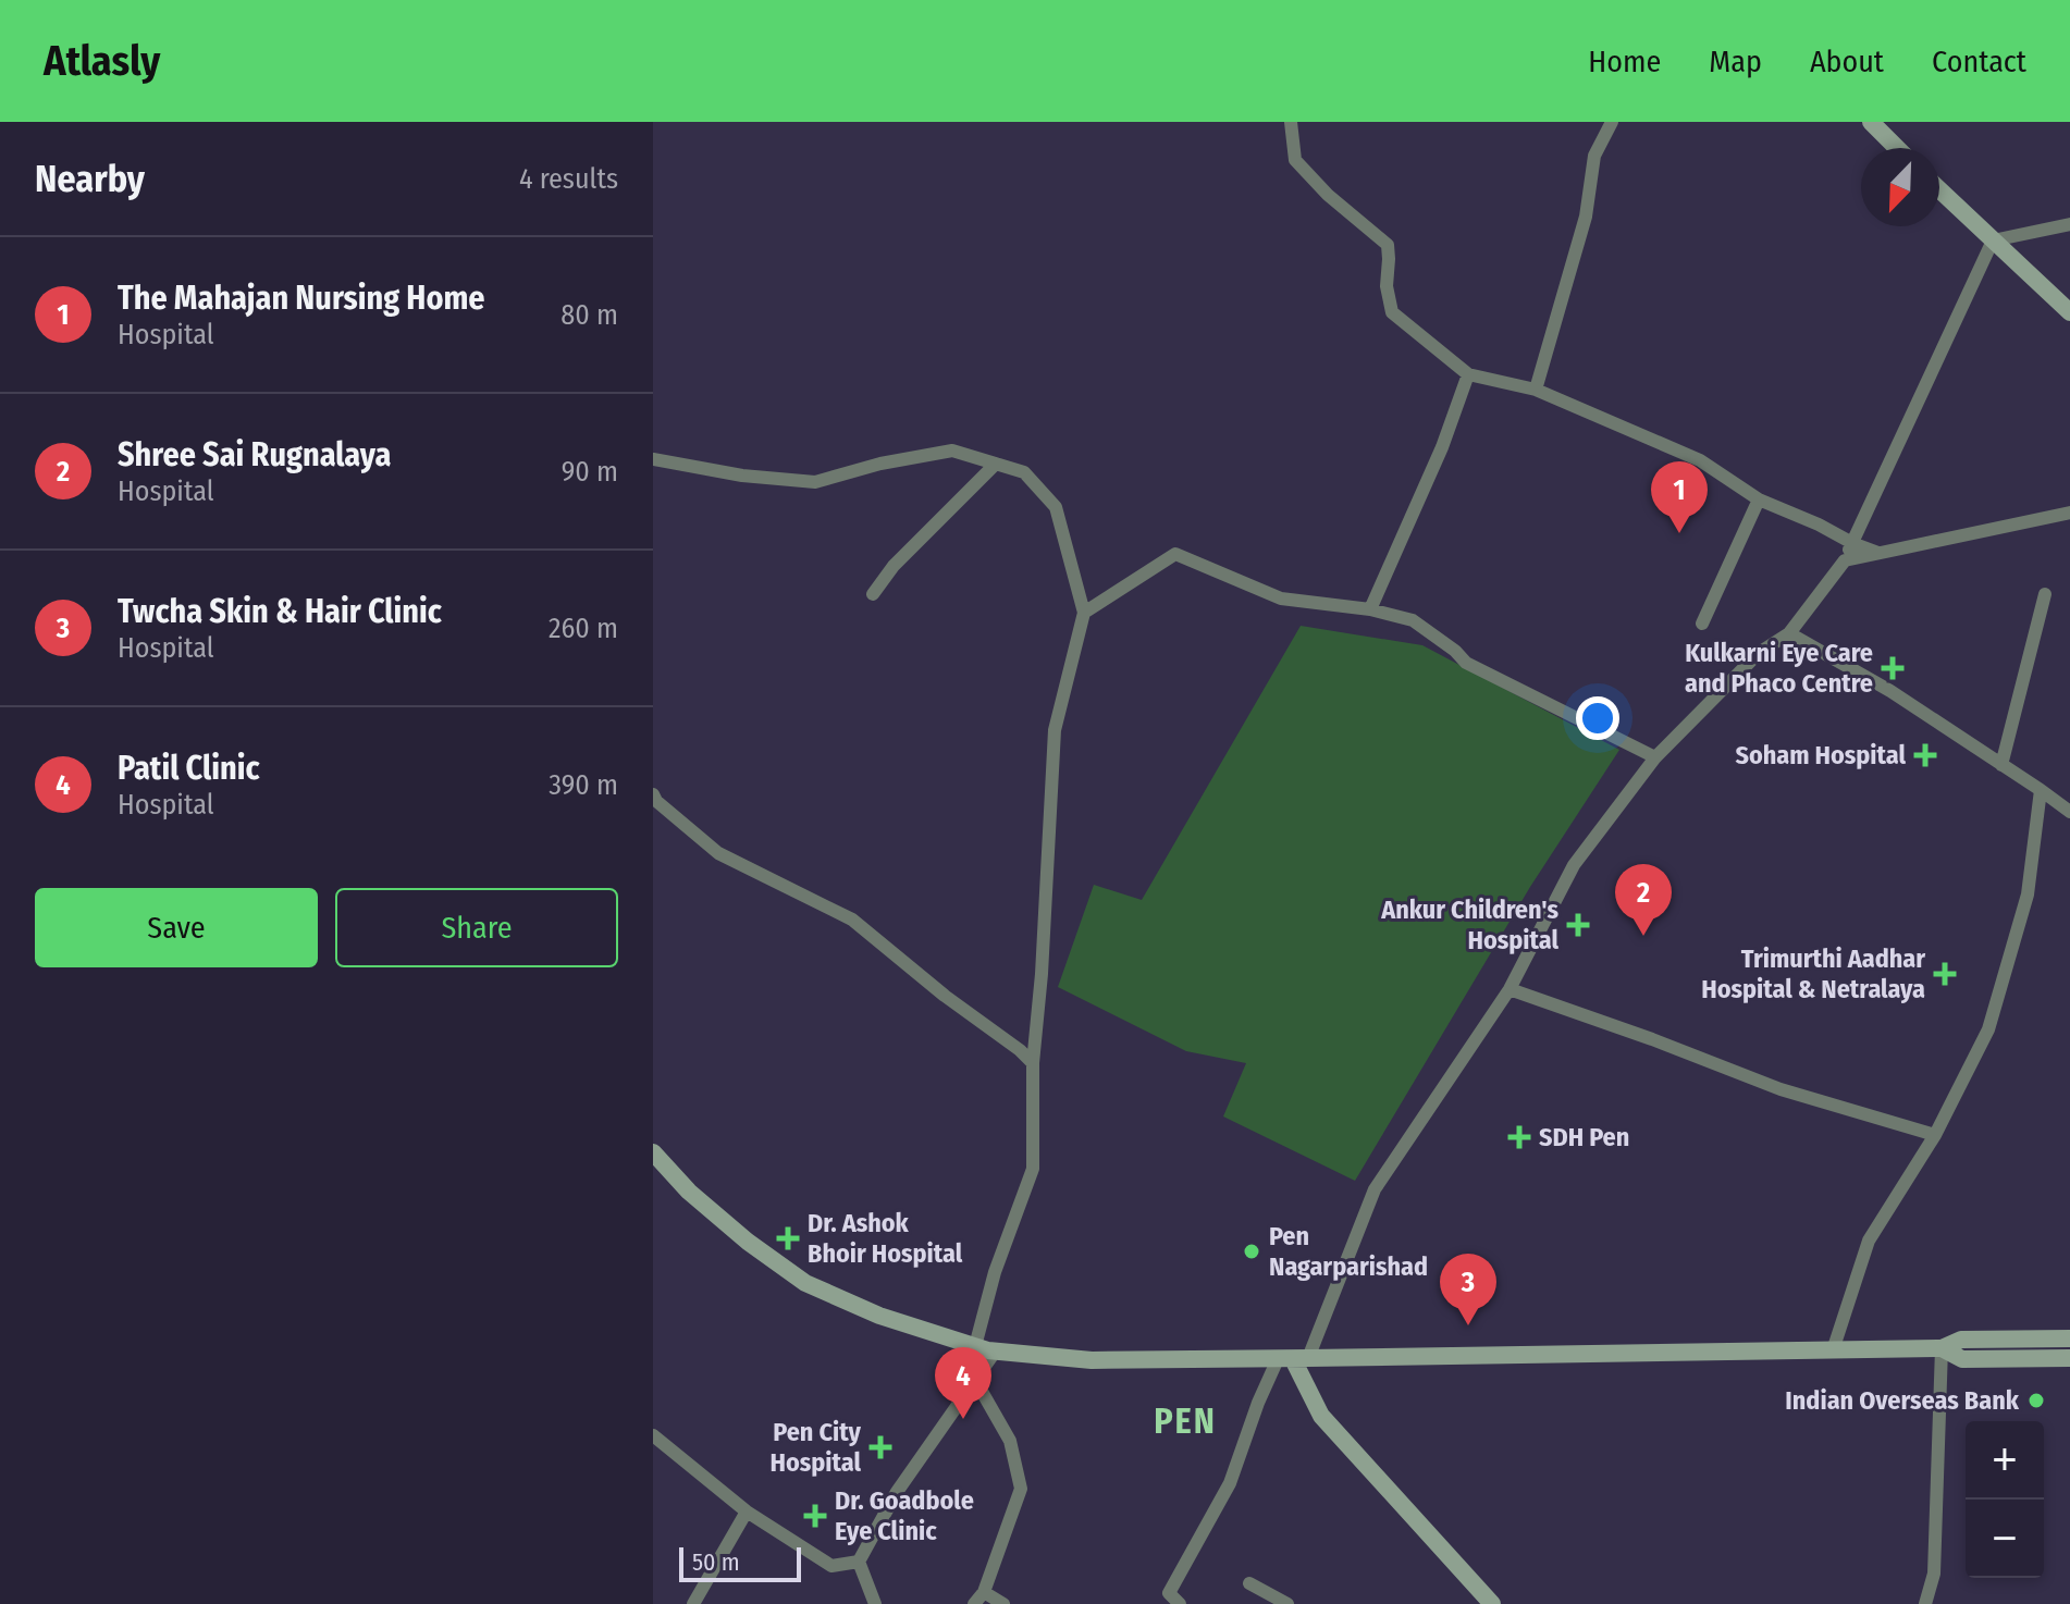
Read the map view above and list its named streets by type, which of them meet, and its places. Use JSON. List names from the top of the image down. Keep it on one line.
{"districts":["PEN"],"places":{"health":["Kulkarni Eye Care and Phaco Centre","Soham Hospital","Ankur Children's Hospital","Trimurthi Aadhar Hospital & Netralaya","SDH Pen","Dr. Ashok Bhoir Hospital","Pen City Hospital","Dr. Goadbole Eye Clinic"],"other":["Pen Nagarparishad","Indian Overseas Bank"]},"scale_bar":"50 m","north":"bottom left","page":{"header":"Atlasly","nav":["Home","Map","About","Contact"],"heading":["Nearby","4 results"],"list":[{"mark":"1","name":"The Mahajan Nursing Home","note":"Hospital","value":"80 m"},{"mark":"2","name":"Shree Sai Rugnalaya","note":"Hospital","value":"90 m"},{"mark":"3","name":"Twcha Skin & Hair Clinic","note":"Hospital","value":"260 m"},{"mark":"4","name":"Patil Clinic","note":"Hospital","value":"390 m"}],"pins":["1","2","3","4"],"buttons":["Save","Share"],"map_buttons":["+","−"],"scale":"50 m"}}
